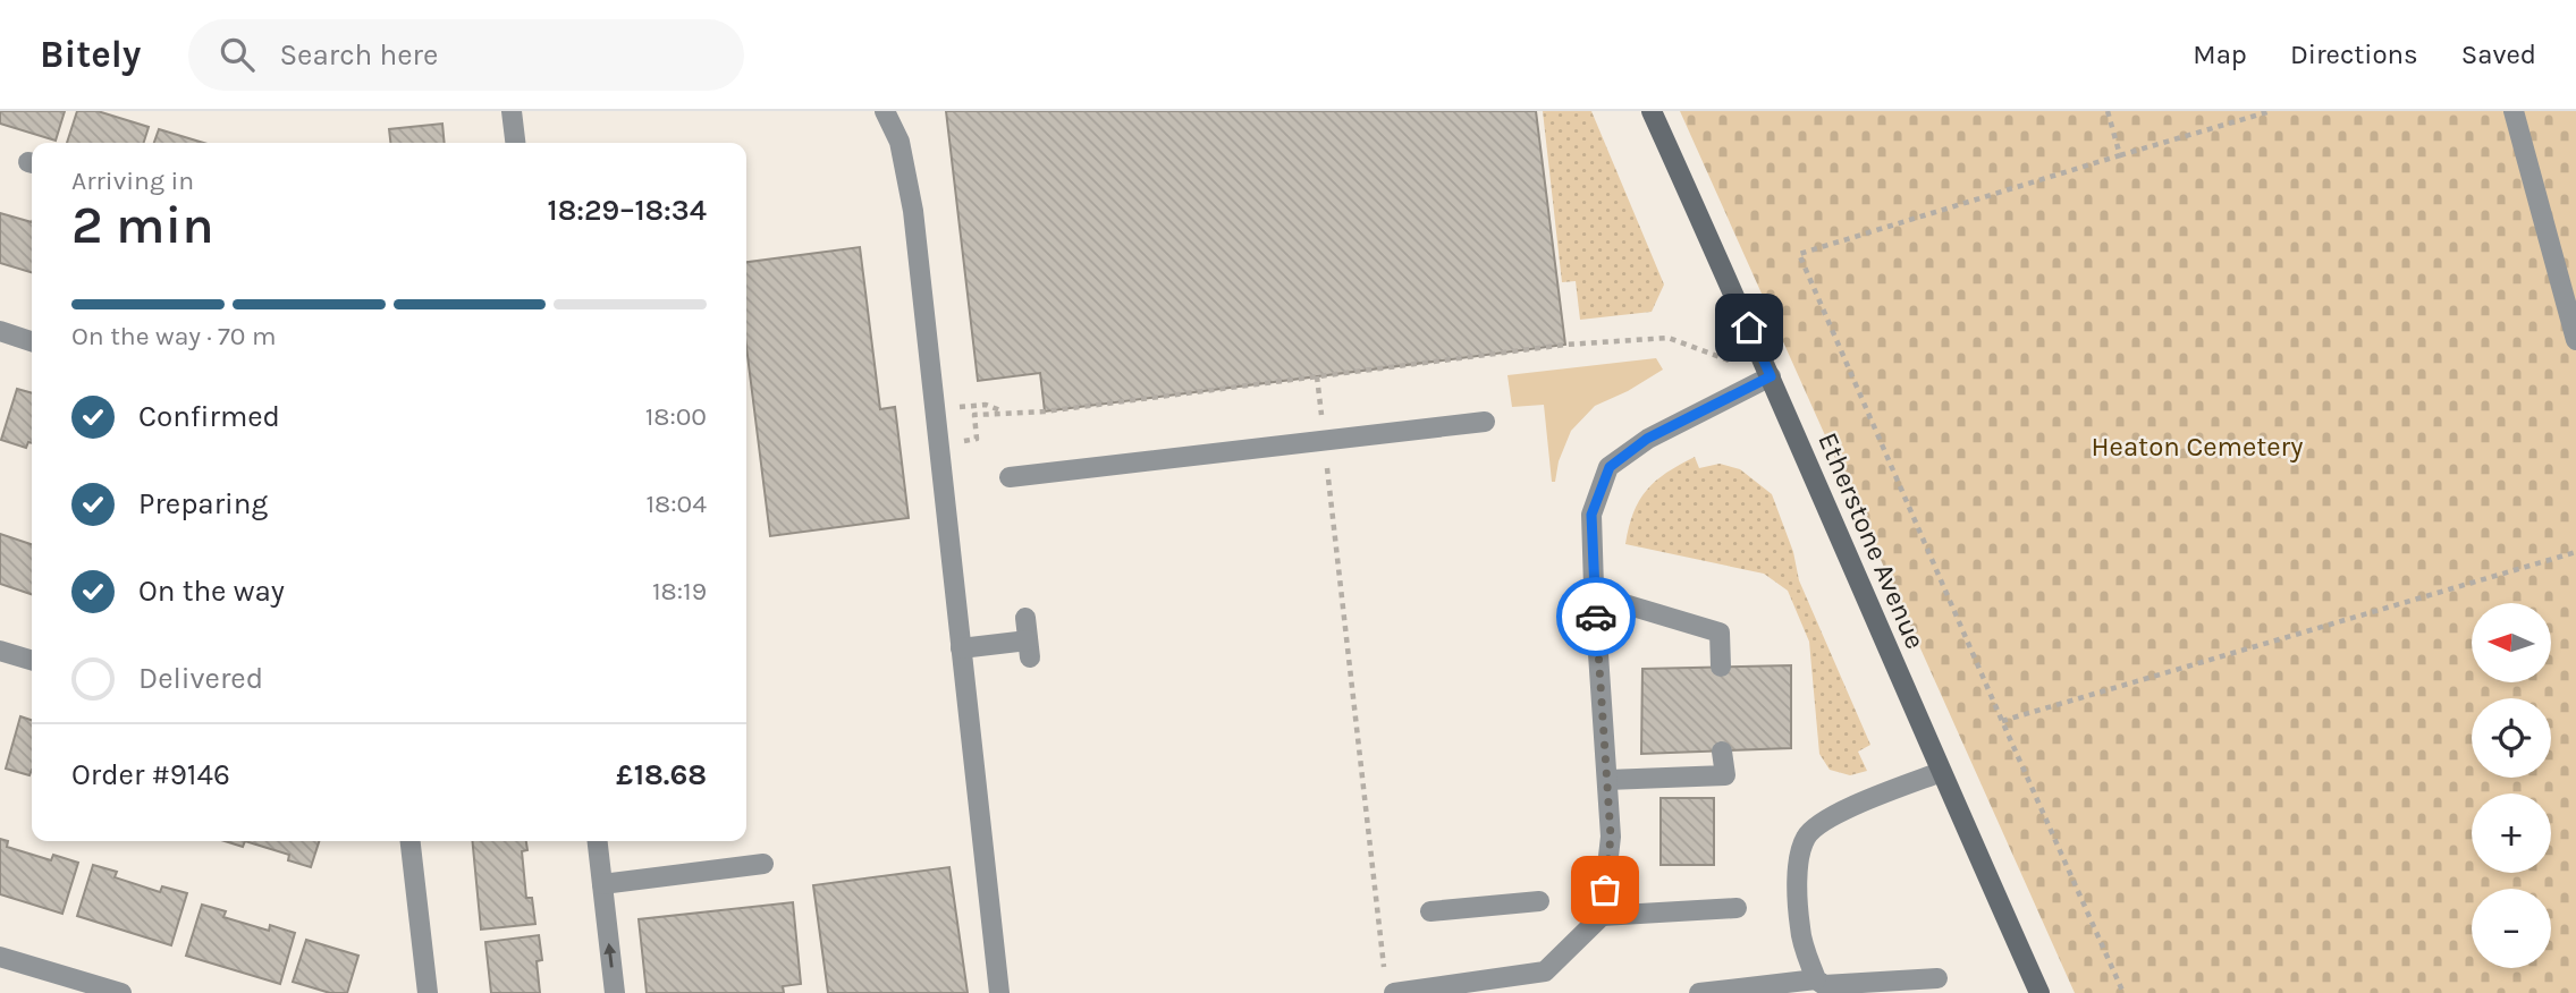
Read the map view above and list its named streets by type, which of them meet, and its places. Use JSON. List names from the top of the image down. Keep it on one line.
{"streets":{"street":["Etherstone Avenue"]},"parks":["Heaton Cemetery"],"north":"left","page":{"header":"Bitely","search":"Search here","nav":["Map","Directions","Saved"],"heading":["2 min","Arriving in","18:29–18:34"],"panel":["Order #9146","£18.68"],"bar":"On the way · 70 m","list":[["Confirmed","18:00"],["Preparing","18:04"],["On the way","18:19"],"Delivered"],"map_buttons":["+","−"]}}
